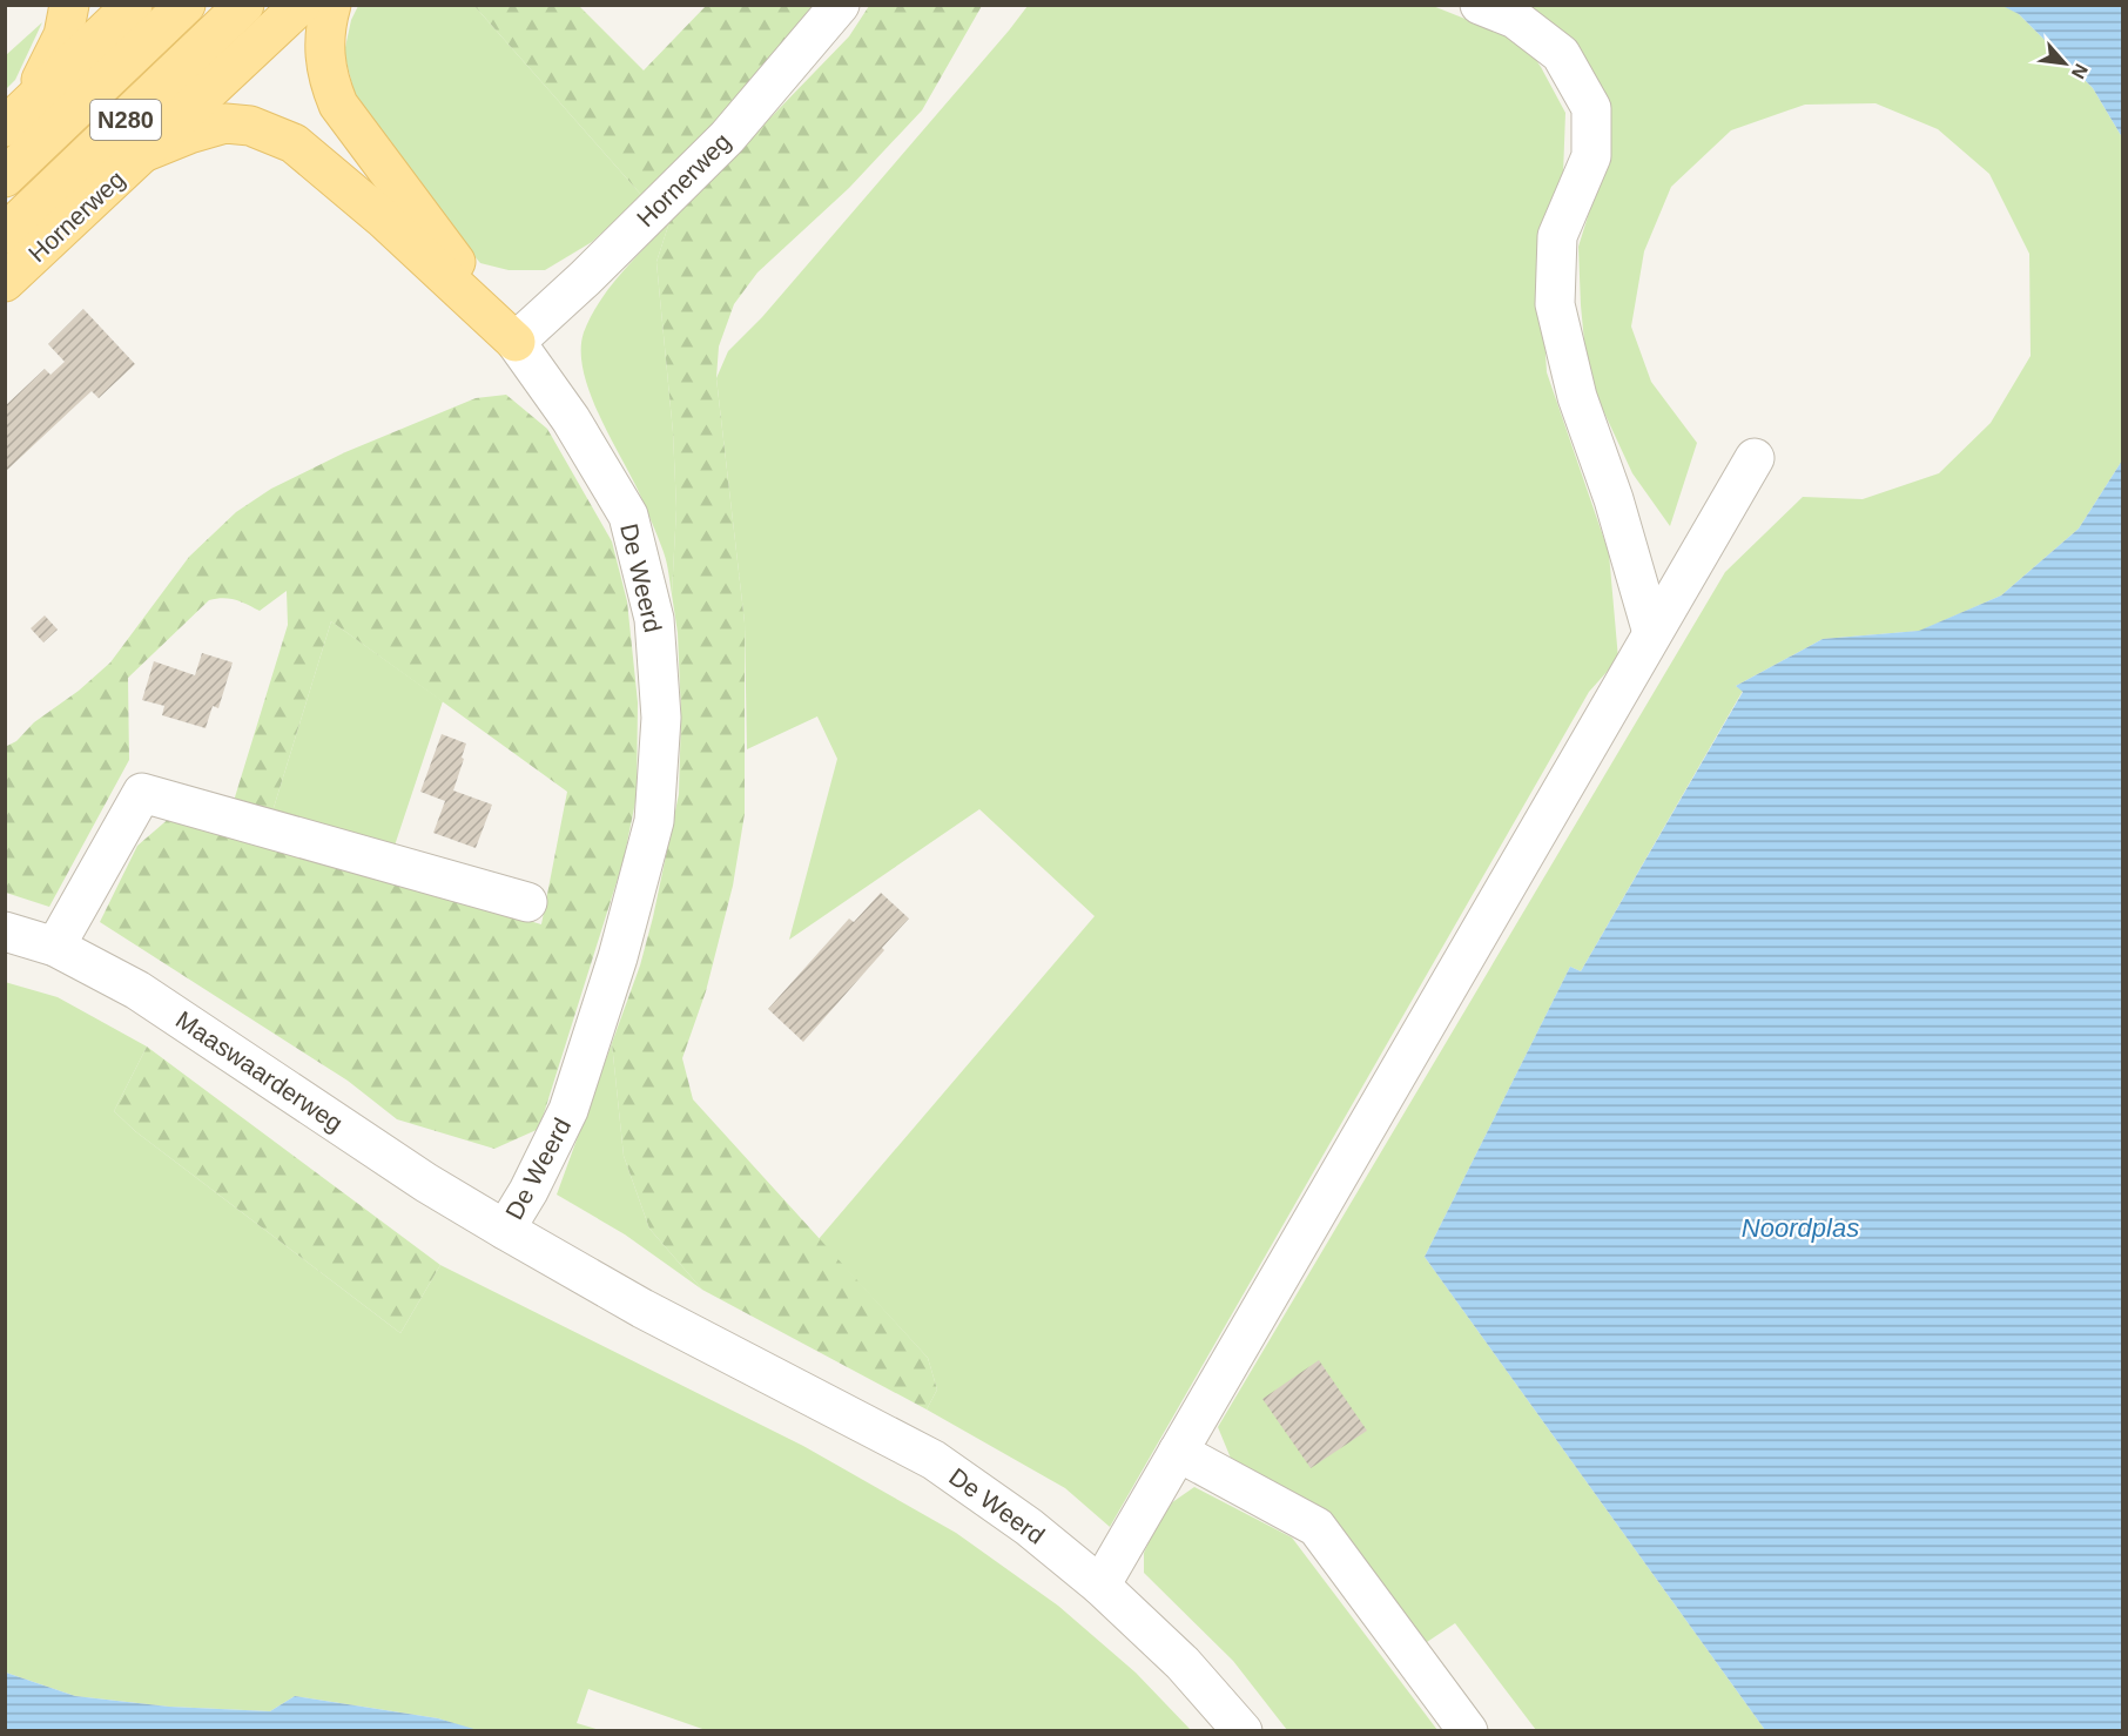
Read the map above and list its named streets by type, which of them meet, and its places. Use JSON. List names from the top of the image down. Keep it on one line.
{"streets":{"main road":["N280","Hornerweg"],"street":["De Weerd","Maaswaarderweg"]},"crossings":[["Hornerweg","De Weerd"],["De Weerd","Maaswaarderweg"]],"water":["Noordplas"],"north":"bottom right"}
